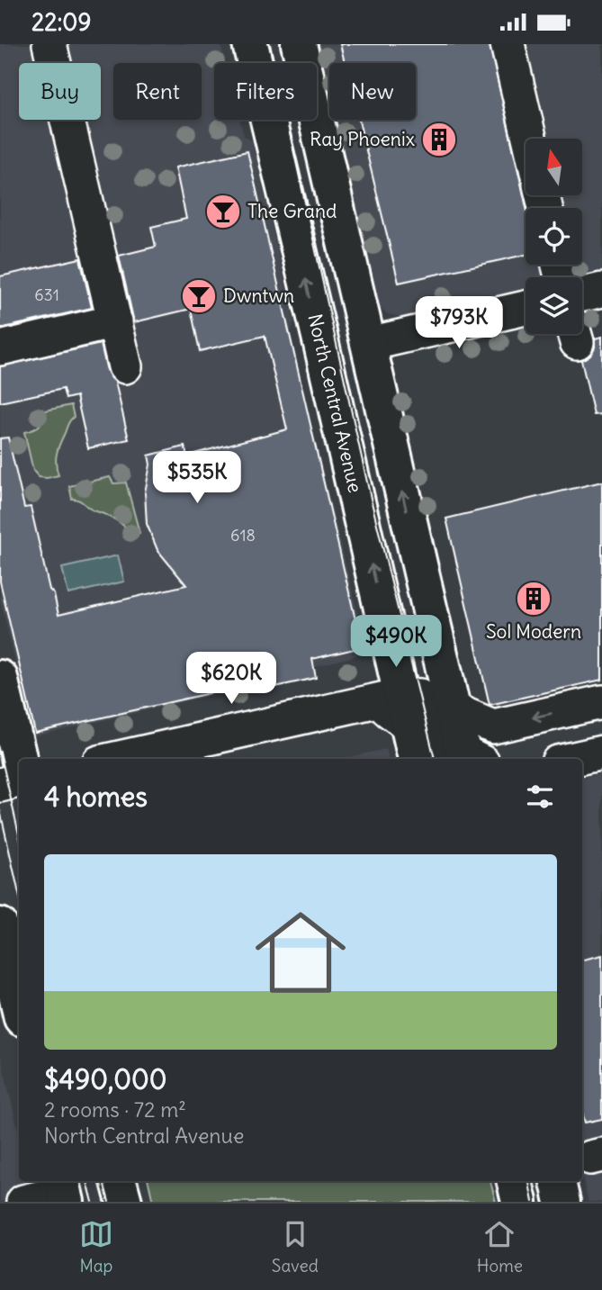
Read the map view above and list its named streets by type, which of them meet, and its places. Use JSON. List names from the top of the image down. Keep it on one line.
{"streets":{"main road":["North Central Avenue"]},"places":{"building":["Ray Phoenix","Sol Modern"],"bar":["The Grand","Dwntwn"]},"house_numbers":["631","618"],"north":"top","page":{"status":"22:09","chip":["Buy","Rent","Filters","New"],"price":["$793K","$535K","$490K","$620K"],"heading":"4 homes","list":[{"name":"$490,000","note":"2 rooms · 72 m² · North Central Avenue"}],"tabs":["Map","Saved","Home"]}}
